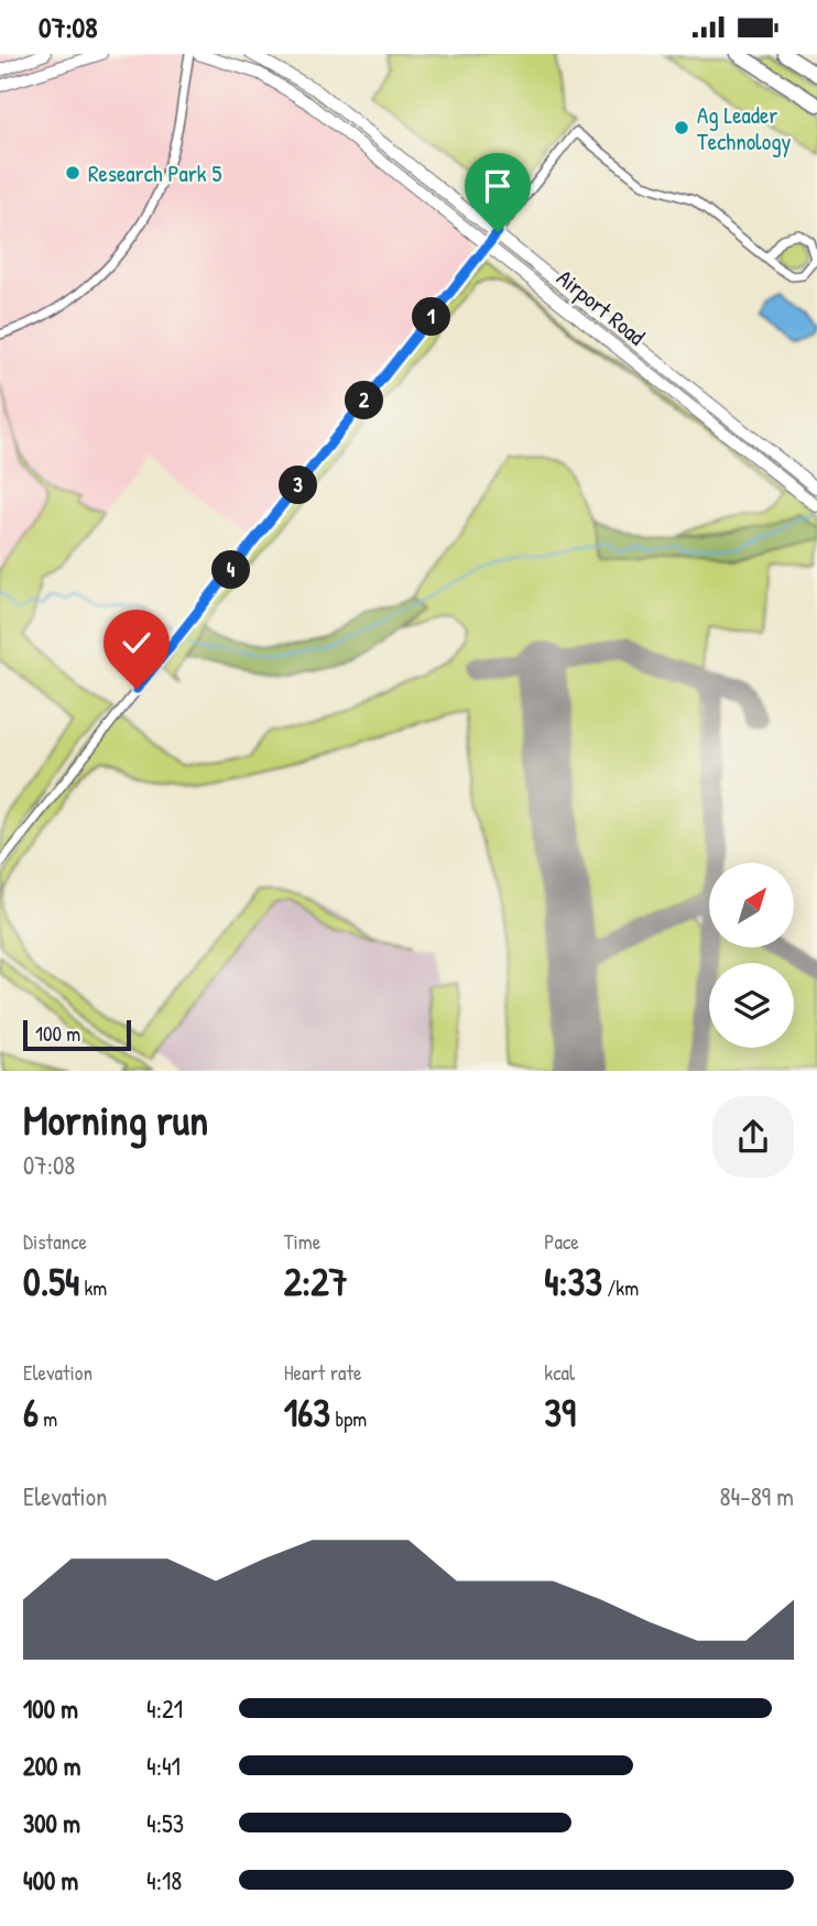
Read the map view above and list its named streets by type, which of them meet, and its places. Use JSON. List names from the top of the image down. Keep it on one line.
{"streets":{"main road":["Airport Road"]},"places":["Ag Leader Technology","Research Park 5"],"scale_bar":"100 m","north":"top right","page":{"status":"07:08","pins":["1","2","3","4"],"scale":"100 m","heading":["Morning run","07:08"],"stats":[["Distance","0.54 km"],["Time","2:27"],["Pace","4:33 /km"],["Elevation","6 m"],["Heart rate","163 bpm"],["kcal","39"]],"chart":["Elevation","84–89 m"],"list":[{"name":"100 m","note":"4:21"},{"name":"200 m","note":"4:41"},{"name":"300 m","note":"4:53"},{"name":"400 m","note":"4:18"}]}}
